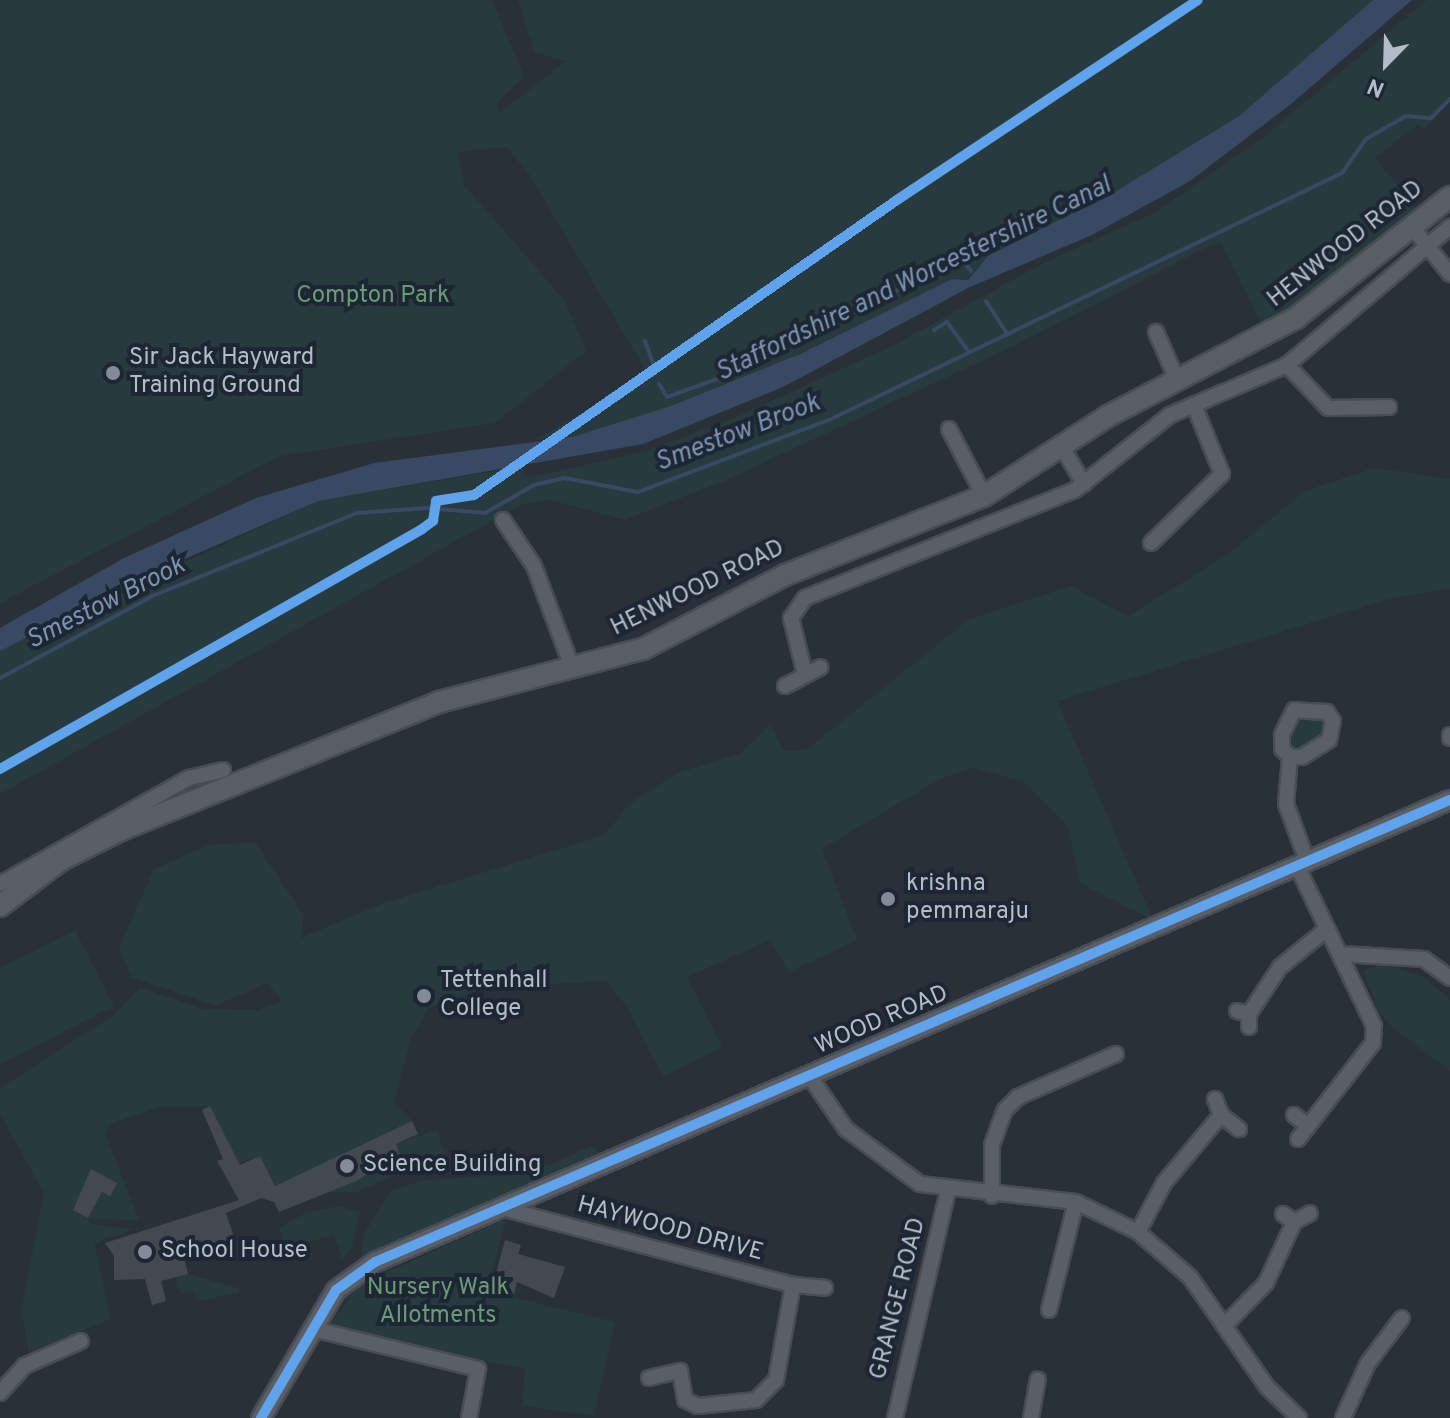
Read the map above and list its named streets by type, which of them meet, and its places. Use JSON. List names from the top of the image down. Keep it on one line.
{"streets":{"main road":["HENWOOD ROAD"],"street":["WOOD ROAD","HAYWOOD DRIVE","GRANGE ROAD"]},"crossings":[["WOOD ROAD","HAYWOOD DRIVE"]],"water":["Staffordshire and Worcestershire Canal","Smestow Brook"],"parks":["Compton Park","Nursery Walk Allotments"],"places":["Sir Jack Hayward Training Ground","krishna pemmaraju","Tettenhall College","Science Building","School House"],"north":"bottom left"}
